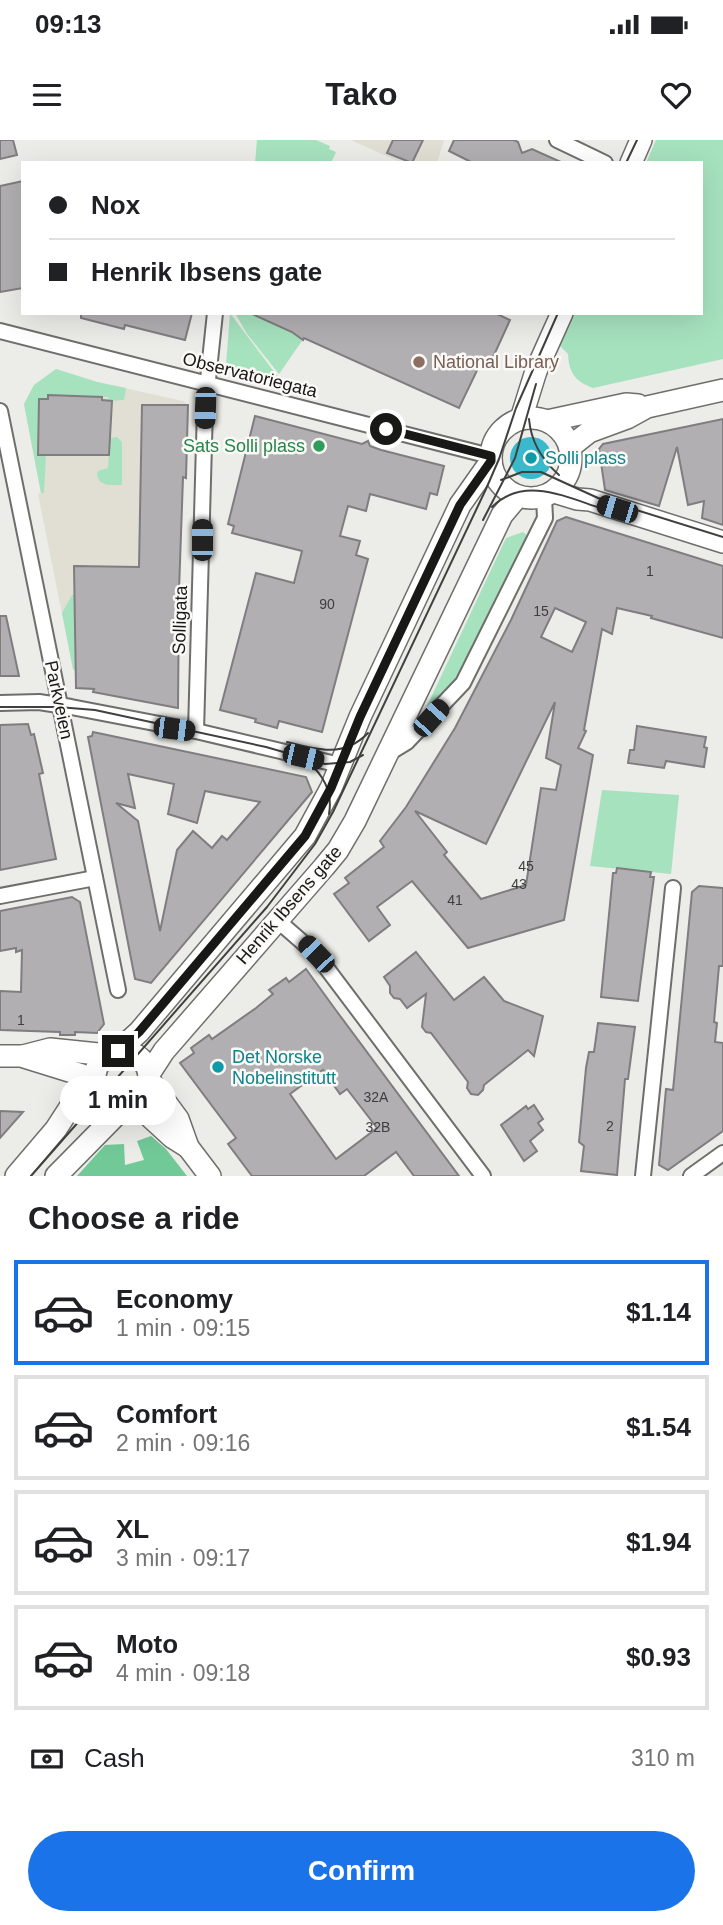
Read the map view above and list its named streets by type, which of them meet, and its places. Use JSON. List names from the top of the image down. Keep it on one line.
{"streets":{"main road":["Henrik Ibsens gate"],"street":["Observatoriegata","Solligata","Parkveien"]},"crossings":[["Observatoriegata","Solligata"],["Observatoriegata","Henrik Ibsens gate"]],"places":["National Library","Sats Solli plass","Solli plass","Det Norske Nobelinstitutt"],"house_numbers":["1","90","15","45","43","41","1","32A","2","32B"],"page":{"status":"09:13","header":"Tako","banner":["Nox","Henrik Ibsens gate"],"bubble":"1 min","heading":"Choose a ride","list":[{"name":"Economy","note":"1 min · 09:15","value":"$1.14"},{"name":"Comfort","note":"2 min · 09:16","value":"$1.54"},{"name":"XL","note":"3 min · 09:17","value":"$1.94"},{"name":"Moto","note":"4 min · 09:18","value":"$0.93"}],"pay":["Cash","310 m"],"buttons":"Confirm"}}
